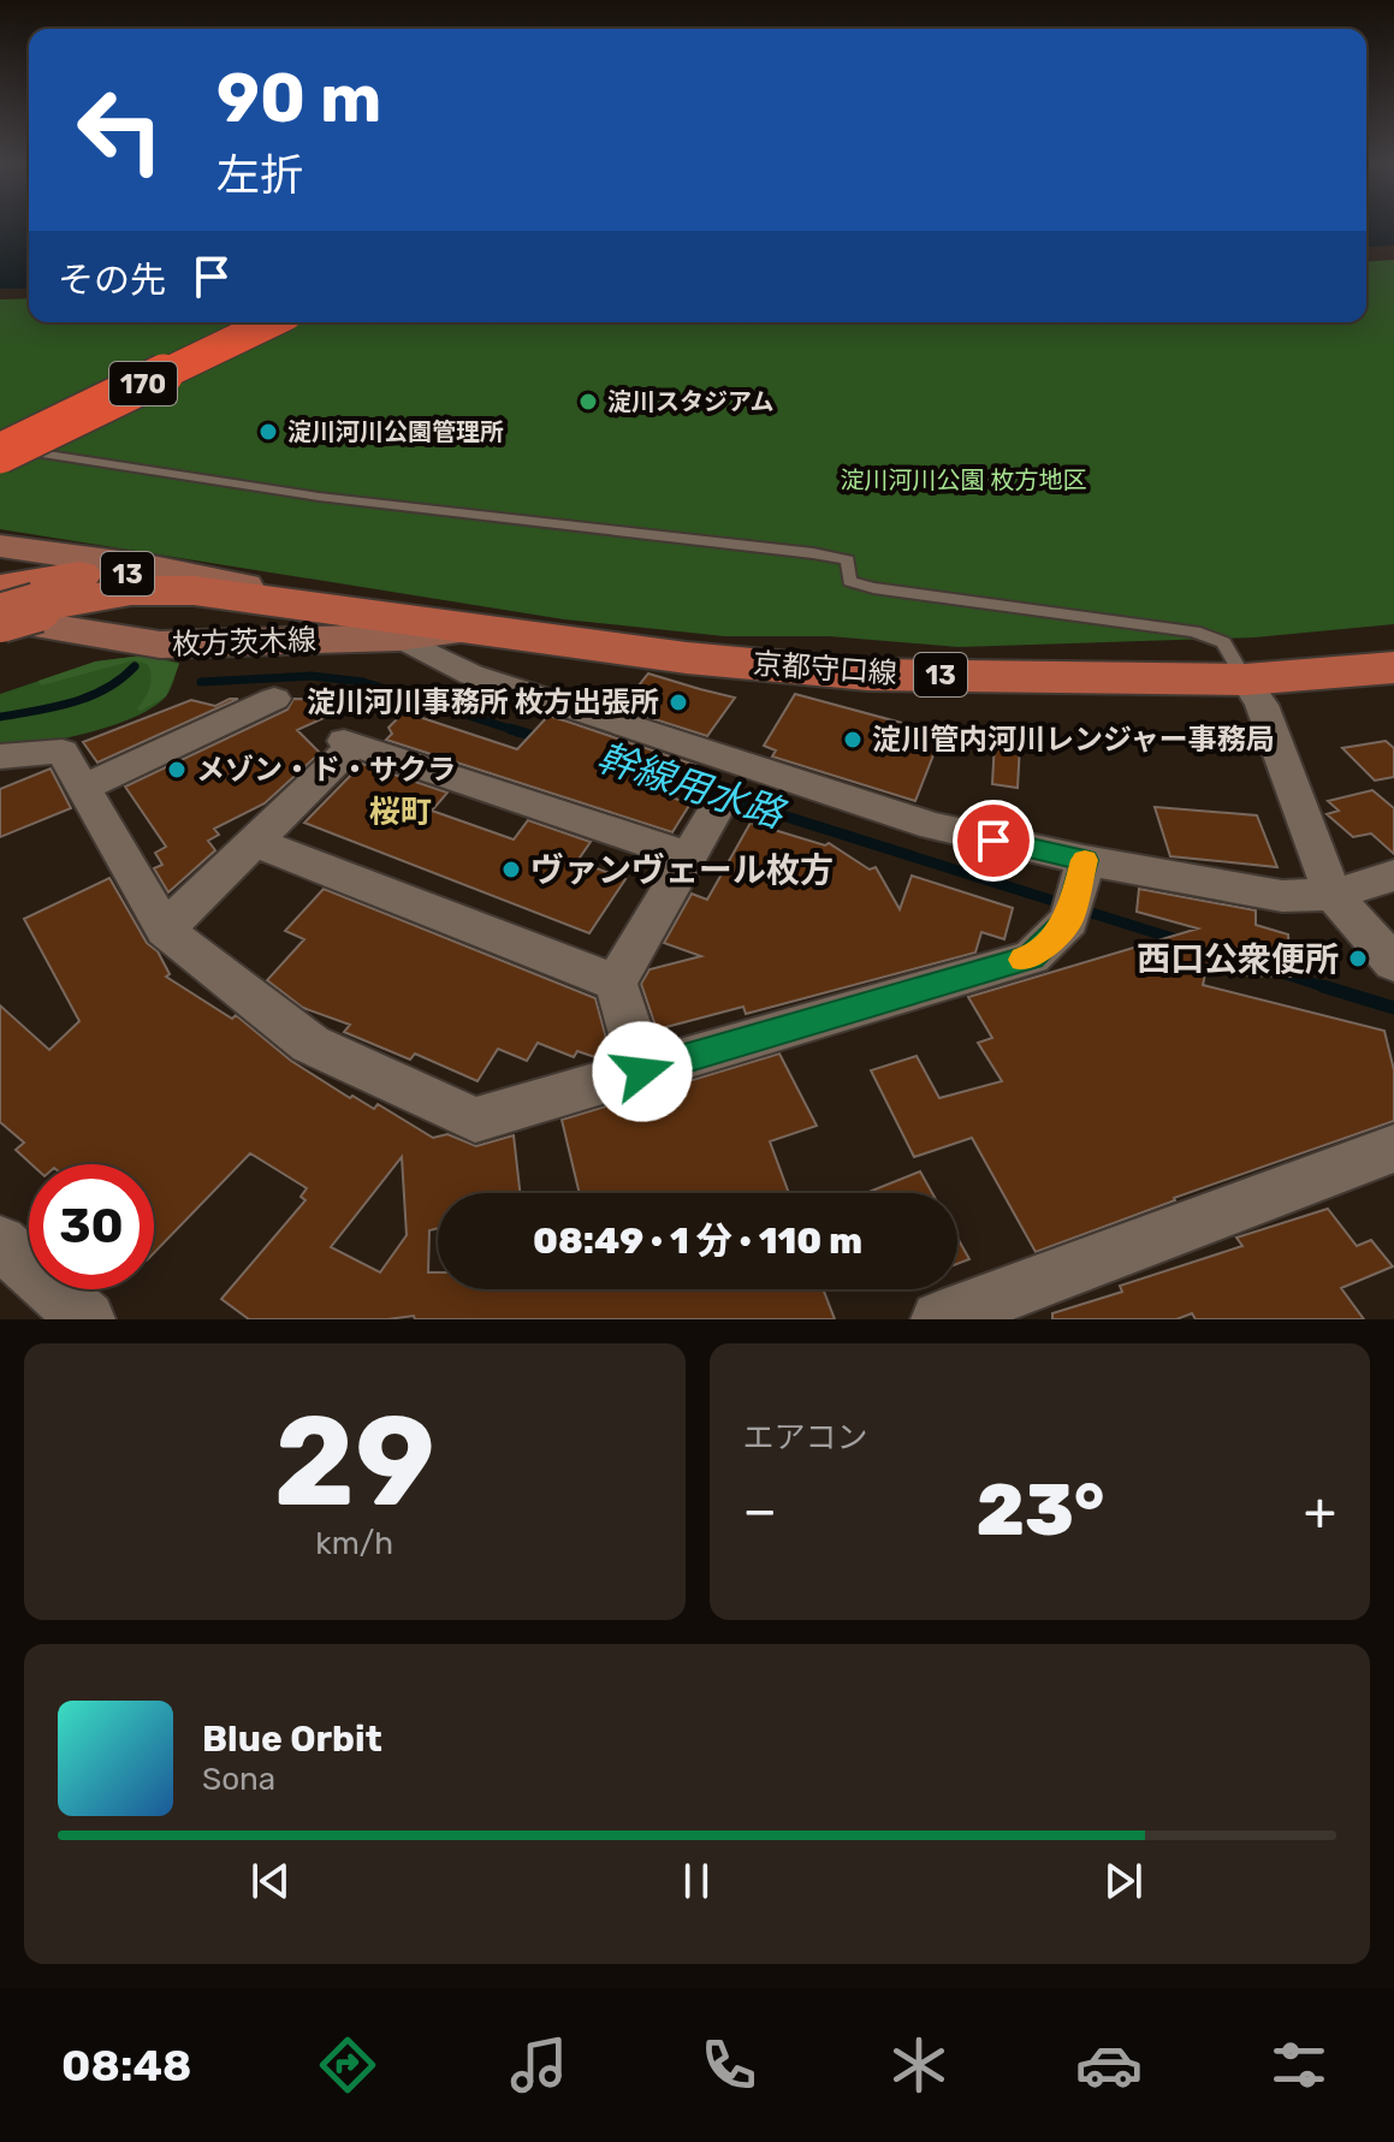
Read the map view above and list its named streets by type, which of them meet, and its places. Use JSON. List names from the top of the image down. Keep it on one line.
{"streets":{"highway":["170"],"main road":["13","枚方茨木線","京都守口線"]},"crossings":[["枚方茨木線","京都守口線"]],"districts":["桜町"],"water":["幹線用水路"],"parks":["淀川河川公園 枚方地区"],"places":["淀川スタジアム","淀川河川公園管理所","淀川河川事務所 枚方出張所","淀川管内河川レンジャー事務局","メゾン・ド・サクラ","ヴァンヴェール枚方","西口公衆便所"],"page":{"turn":["90 m","左折"],"then":"その先","limit":"30","trip":"08:49 · 1 分 · 110 m","tile":[["29","km/h"],"エアコン"],"heat":["−","23°","+"],"song":["Blue Orbit","Sona"],"tabs":"08:48"}}
